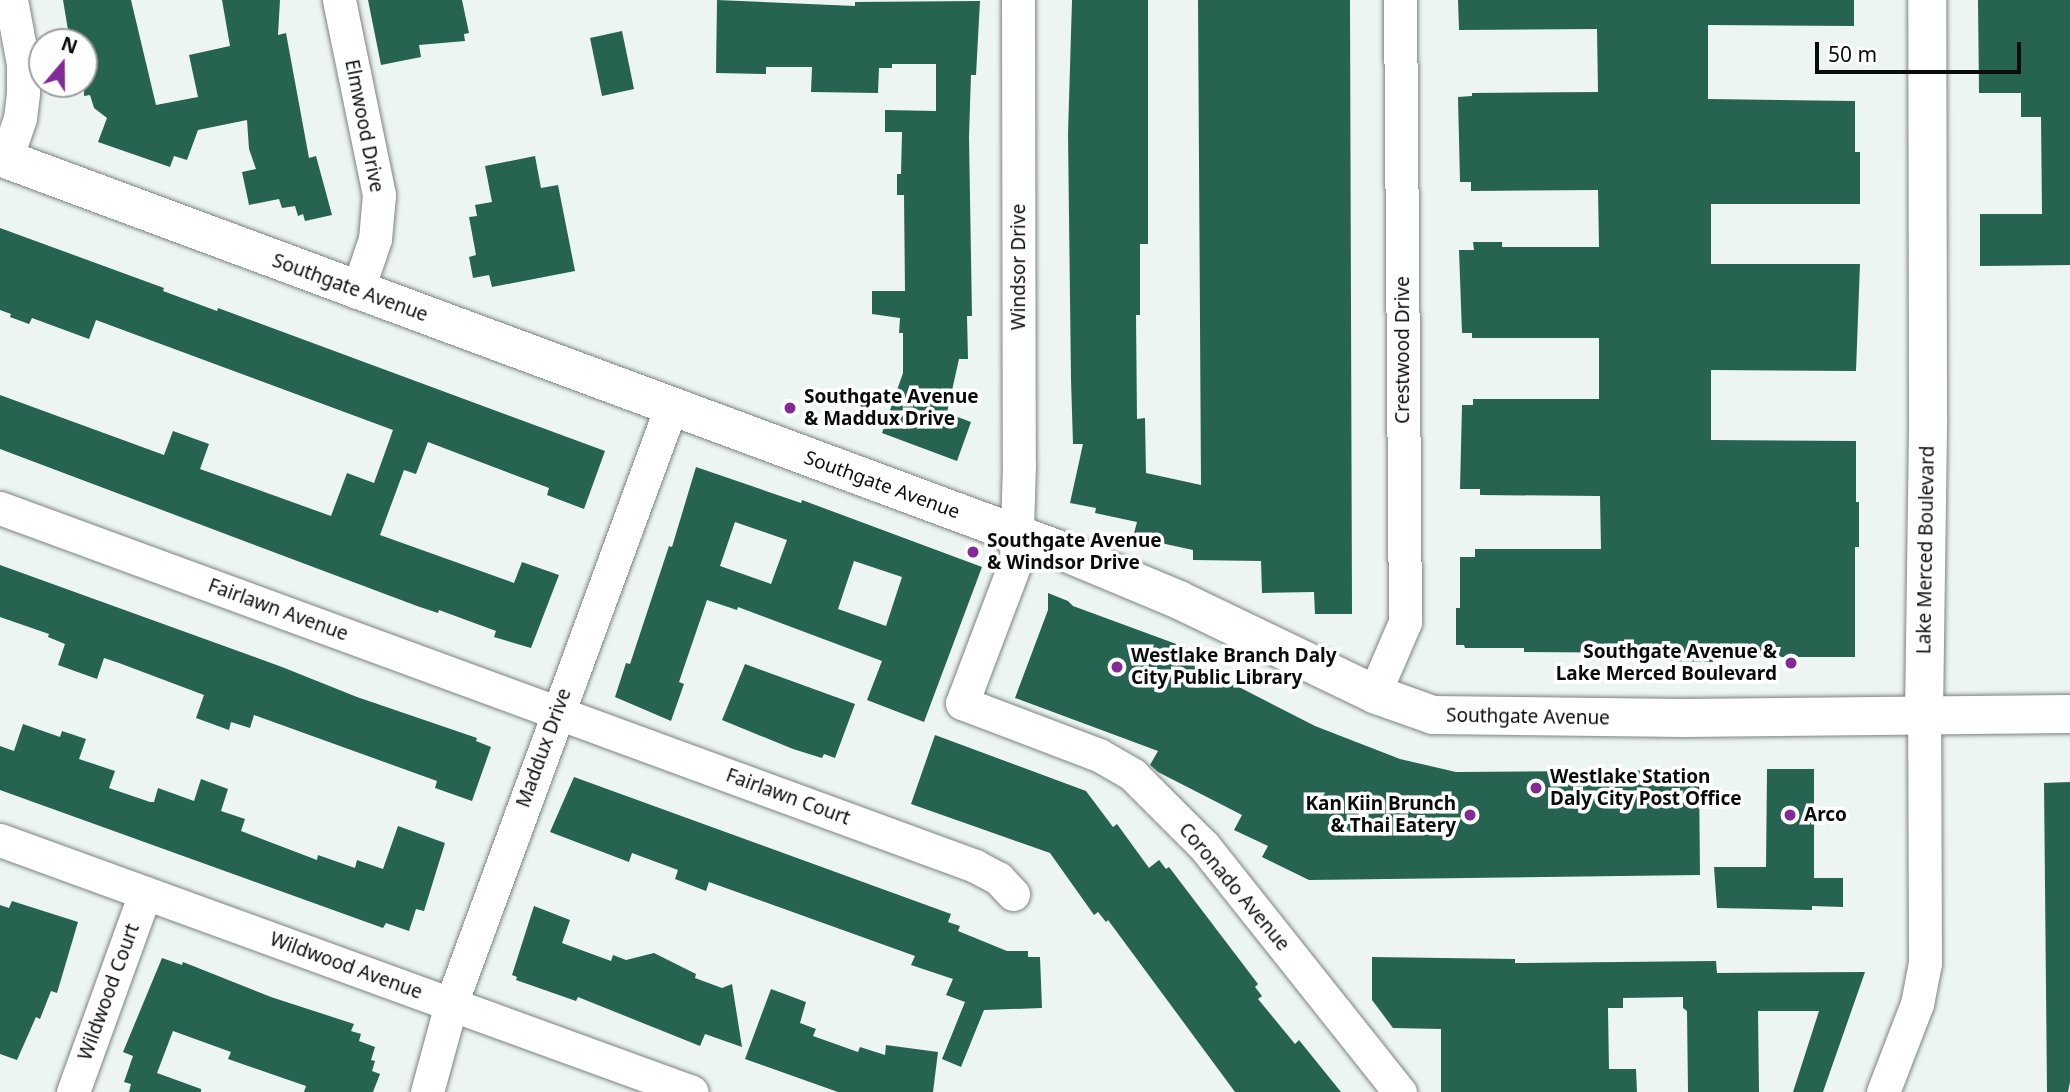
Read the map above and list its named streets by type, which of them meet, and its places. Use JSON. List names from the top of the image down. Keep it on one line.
{"streets":{"street":["Elmwood Drive","Windsor Drive","Southgate Avenue","Crestwood Drive","Lake Merced Boulevard","Fairlawn Avenue","Maddux Drive","Fairlawn Court","Coronado Avenue","Wildwood Avenue","Wildwood Court"]},"crossings":[["Elmwood Drive","Southgate Avenue"],["Windsor Drive","Southgate Avenue"],["Windsor Drive","Coronado Avenue"],["Southgate Avenue","Crestwood Drive"],["Southgate Avenue","Lake Merced Boulevard"],["Southgate Avenue","Maddux Drive"],["Southgate Avenue","Coronado Avenue"],["Fairlawn Avenue","Maddux Drive"],["Fairlawn Avenue","Fairlawn Court"],["Maddux Drive","Fairlawn Court"],["Maddux Drive","Wildwood Avenue"],["Wildwood Avenue","Wildwood Court"]],"places":["Southgate Avenue & Maddux Drive","Southgate Avenue & Windsor Drive","Southgate Avenue & Lake Merced Boulevard","Westlake Branch Daly City Public Library","Westlake Station Daly City Post Office","Kan Kiin Brunch & Thai Eatery","Arco"],"scale_bar":"50 m","north":"top"}
